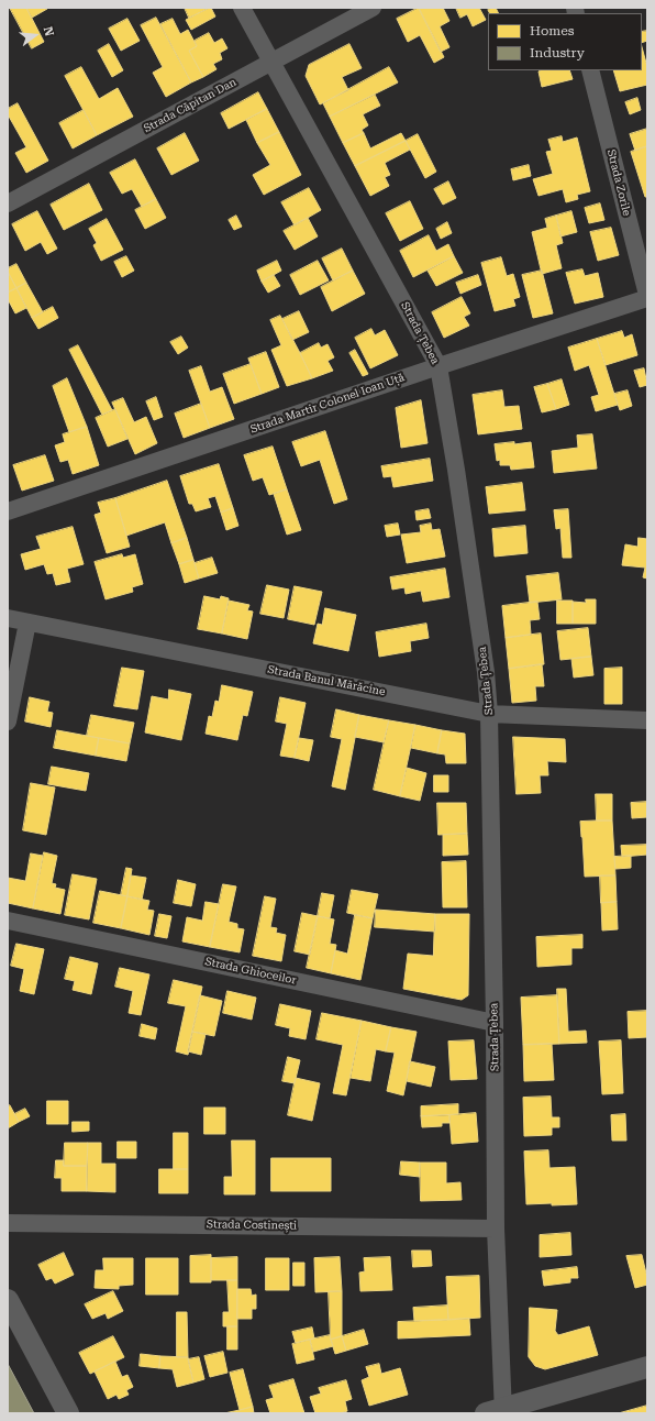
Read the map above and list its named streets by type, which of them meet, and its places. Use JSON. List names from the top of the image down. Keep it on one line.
{"streets":{"street":["Strada Căpitan Dan","Strada Zorile","Strada Țebea","Strada Martir Colonel Ioan Uță","Strada Banul Mărăcine","Strada Ghioceilor","Strada Costinești"]},"crossings":[["Strada Căpitan Dan","Strada Țebea"],["Strada Țebea","Strada Martir Colonel Ioan Uță"],["Strada Țebea","Strada Banul Mărăcine"],["Strada Țebea","Strada Ghioceilor"],["Strada Țebea","Strada Costinești"]],"legend":["Homes","Industry"],"north":"right"}
